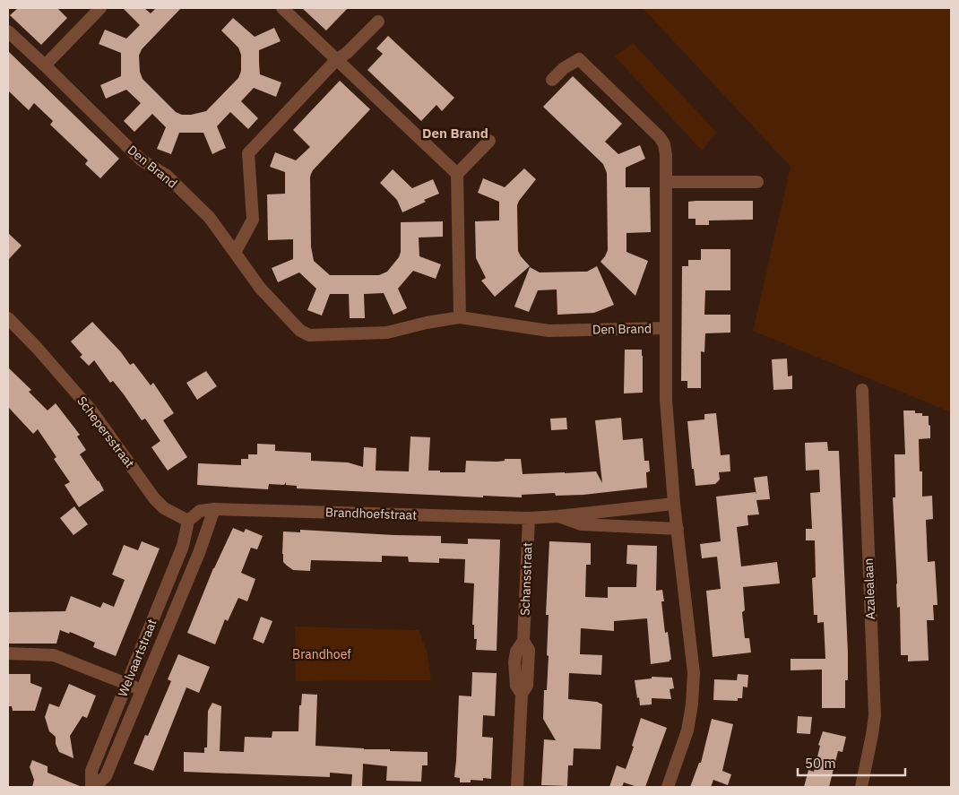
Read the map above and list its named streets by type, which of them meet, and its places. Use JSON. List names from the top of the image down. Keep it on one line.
{"streets":{"street":["Den Brand","Schepersstraat","Brandhoefstraat","Schansstraat","Azalealaan","Welvaartstraat"]},"crossings":[["Schepersstraat","Brandhoefstraat"],["Brandhoefstraat","Schansstraat"],["Brandhoefstraat","Welvaartstraat"]],"districts":["Den Brand"],"parks":["Brandhoef"],"scale_bar":"50 m"}
